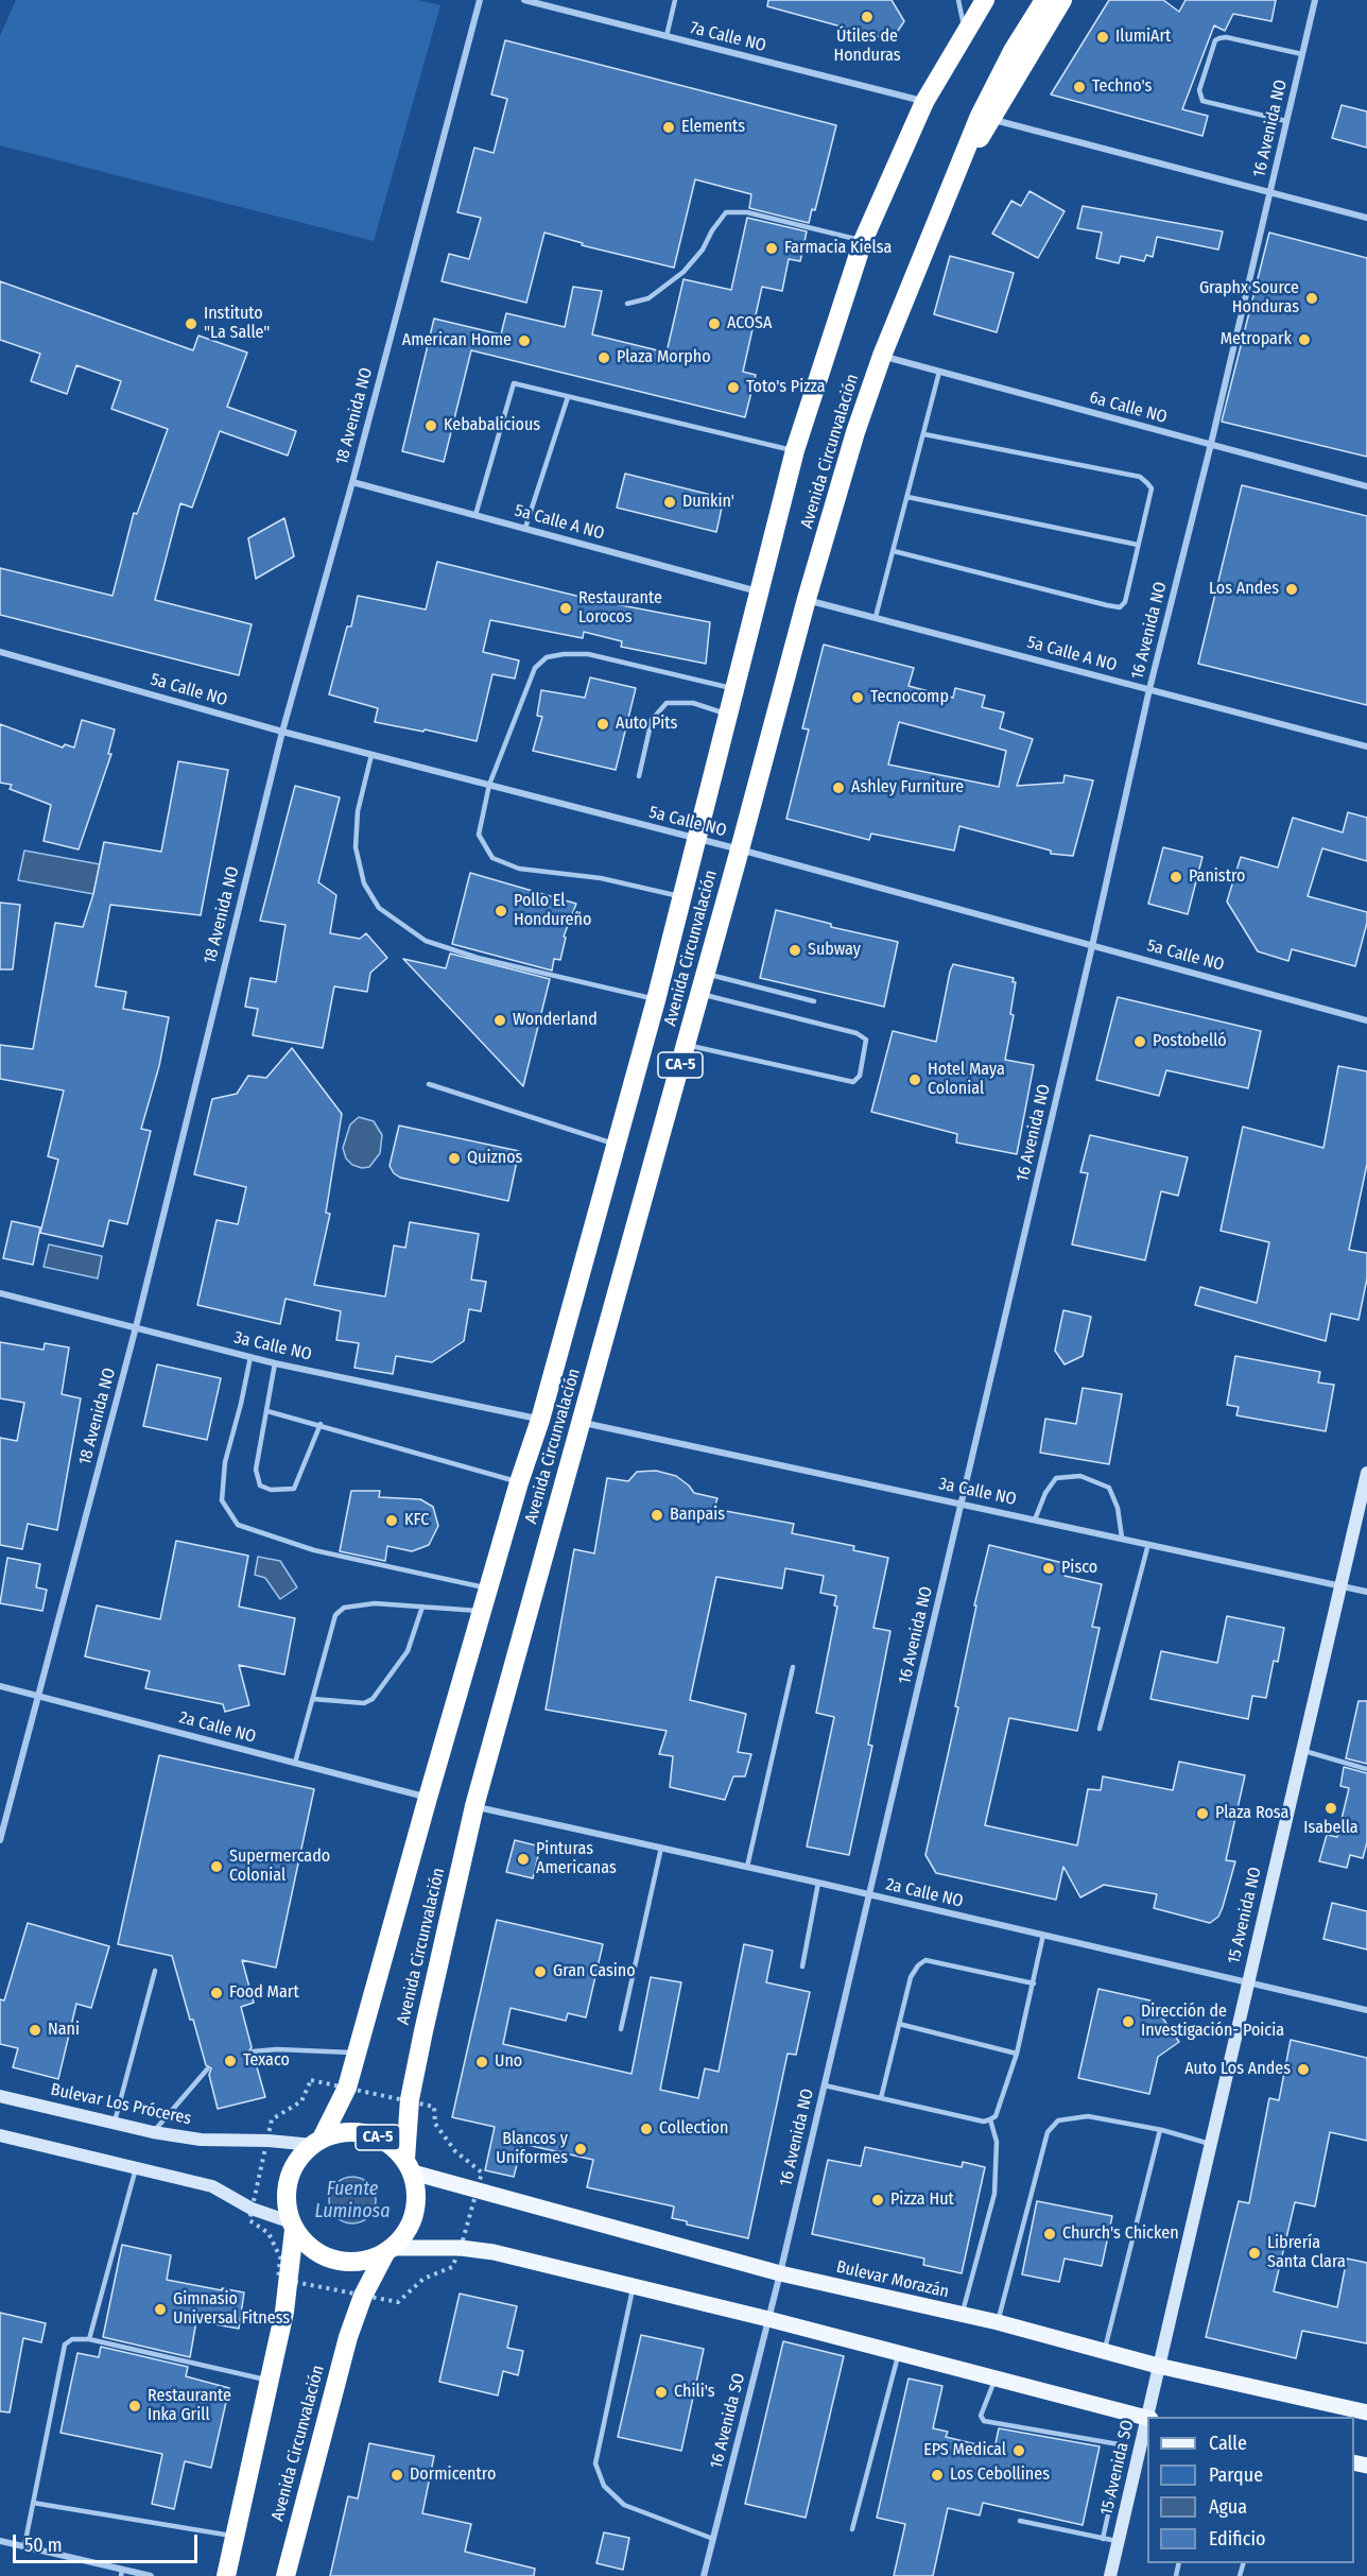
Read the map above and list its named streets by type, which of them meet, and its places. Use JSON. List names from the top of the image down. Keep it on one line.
{"streets":{"highway":["Avenida Circunvalación","CA-5"],"main road":["Bulevar Morazán"],"street":["7a Calle NO","16 Avenida NO","6a Calle NO","18 Avenida NO","5a Calle A NO","5a Calle NO","3a Calle NO","2a Calle NO","15 Avenida NO","Bulevar Los Próceres","16 Avenida SO","15 Avenida SO"]},"crossings":[["7a Calle NO","Avenida Circunvalación"],["16 Avenida NO","6a Calle NO"],["16 Avenida NO","5a Calle A NO"],["16 Avenida NO","5a Calle NO"],["16 Avenida NO","3a Calle NO"],["16 Avenida NO","2a Calle NO"],["16 Avenida NO","Bulevar Morazán"],["16 Avenida NO","16 Avenida SO"],["6a Calle NO","Avenida Circunvalación"],["18 Avenida NO","5a Calle A NO"],["18 Avenida NO","5a Calle NO"],["18 Avenida NO","3a Calle NO"],["18 Avenida NO","2a Calle NO"],["Avenida Circunvalación","5a Calle A NO"],["Avenida Circunvalación","5a Calle NO"],["Avenida Circunvalación","CA-5"],["Avenida Circunvalación","3a Calle NO"],["Avenida Circunvalación","2a Calle NO"],["Avenida Circunvalación","Bulevar Los Próceres"],["Avenida Circunvalación","Bulevar Morazán"],["CA-5","Bulevar Los Próceres"],["CA-5","Bulevar Morazán"],["3a Calle NO","15 Avenida NO"],["2a Calle NO","15 Avenida NO"],["15 Avenida NO","Bulevar Morazán"],["15 Avenida NO","15 Avenida SO"],["Bulevar Los Próceres","Bulevar Morazán"],["Bulevar Morazán","16 Avenida SO"],["Bulevar Morazán","15 Avenida SO"]],"water":["Fuente Luminosa"],"places":["Útiles de Honduras","IlumiArt","Techno's","Elements","Farmacia Kielsa","Graphx Source Honduras","Instituto \"La Salle\"","ACOSA","Metropark","American Home","Plaza Morpho","Toto's Pizza","Kebabalicious","Dunkin'","Los Andes","Restaurante Lorocos","Tecnocomp","Auto Pits","Ashley Furniture","Panistro","Pollo El Hondureño","Subway","Wonderland","Postobelló","Hotel Maya Colonial","Quiznos","Banpais","KFC","Pisco","Isabella","Plaza Rosa","Pinturas Americanas","Supermercado Colonial","Gran Casino","Food Mart","Dirección de Investigación- Poicia","Nani","Texaco","Uno","Auto Los Andes","Collection","Blancos y Uniformes","Pizza Hut","Church's Chicken","Librería Santa Clara","Gimnasio Universal Fitness","Chili's","Restaurante Inka Grill","EPS Medical","Dormicentro","Los Cebollines"],"legend":["Calle","Parque","Agua","Edificio"],"scale_bar":"50 m"}
